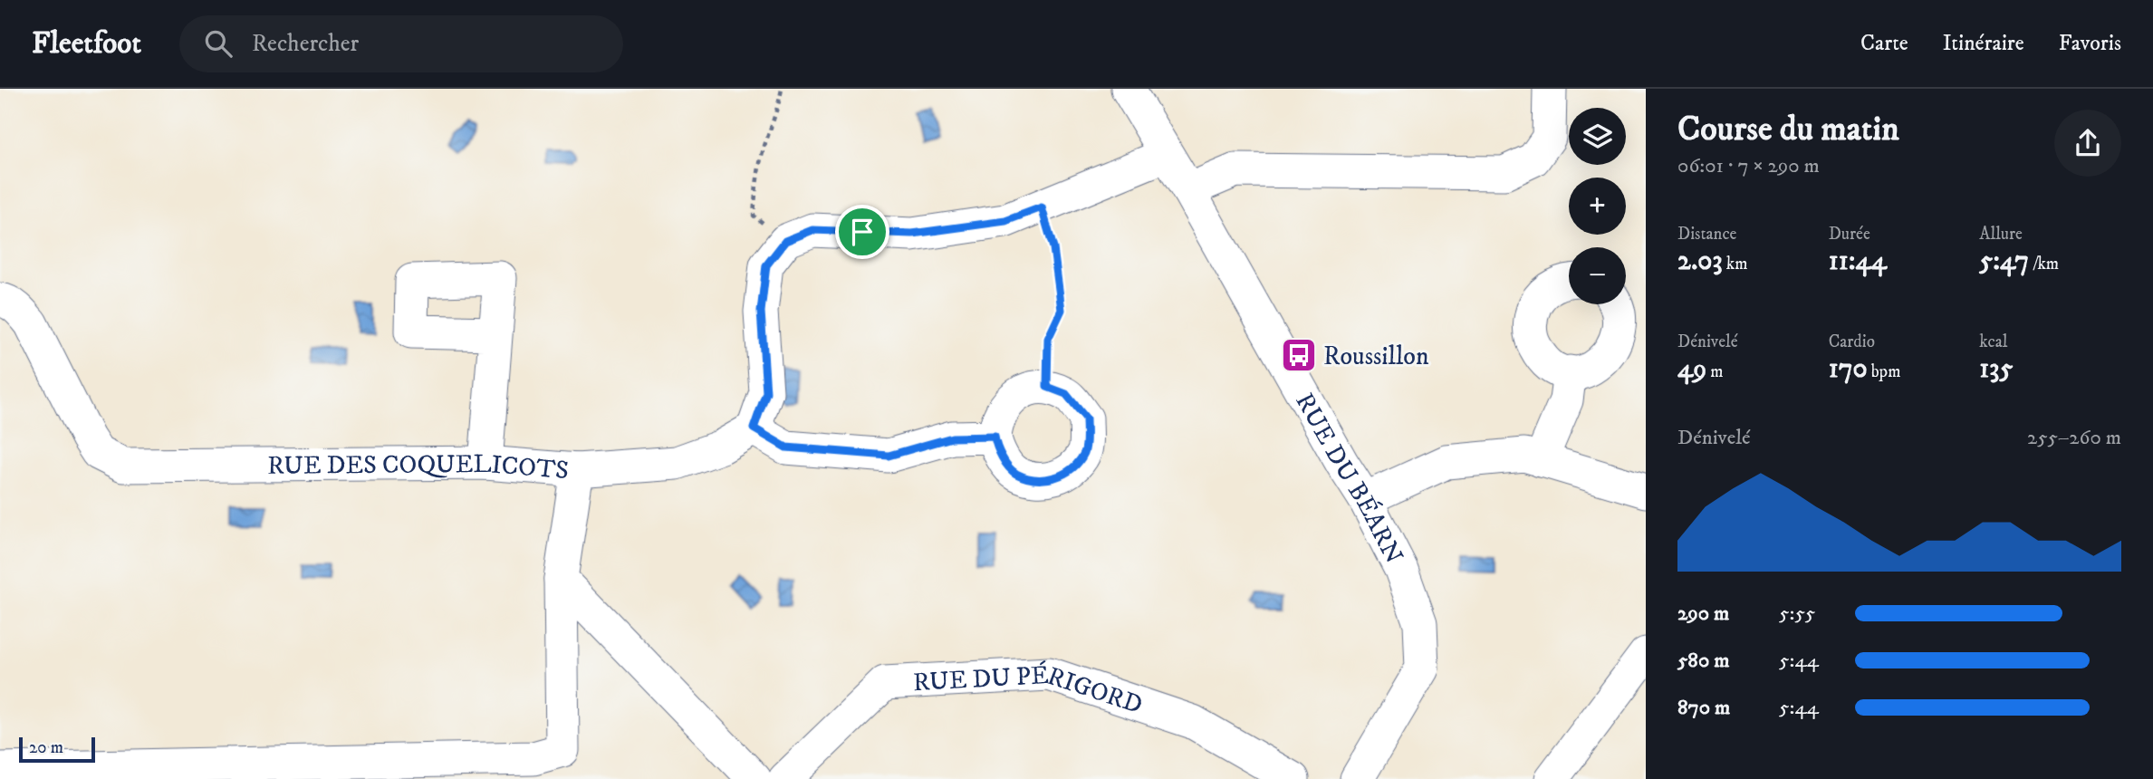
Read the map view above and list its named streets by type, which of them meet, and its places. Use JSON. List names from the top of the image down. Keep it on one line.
{"streets":{"street":["RUE DES COQUELICOTS","RUE DU BÉARN","RUE DU PÉRIGORD"]},"places":{"bus stop":["Roussillon"]},"scale_bar":"20 m","page":{"header":"Fleetfoot","search":"Rechercher","nav":["Carte","Itinéraire","Favoris"],"heading":["Course du matin","06:01 · 7 × 290 m"],"map_buttons":["+","−"],"stats":[["Distance","2.03 km"],["Durée","11:44"],["Allure","5:47 /km"],["Dénivelé","49 m"],["Cardio","170 bpm"],["kcal","135"]],"chart":["Dénivelé","255–260 m"],"list":[{"name":"290 m","note":"5:55"},{"name":"580 m","note":"5:44"},{"name":"870 m","note":"5:44"}],"scale":"20 m"}}
